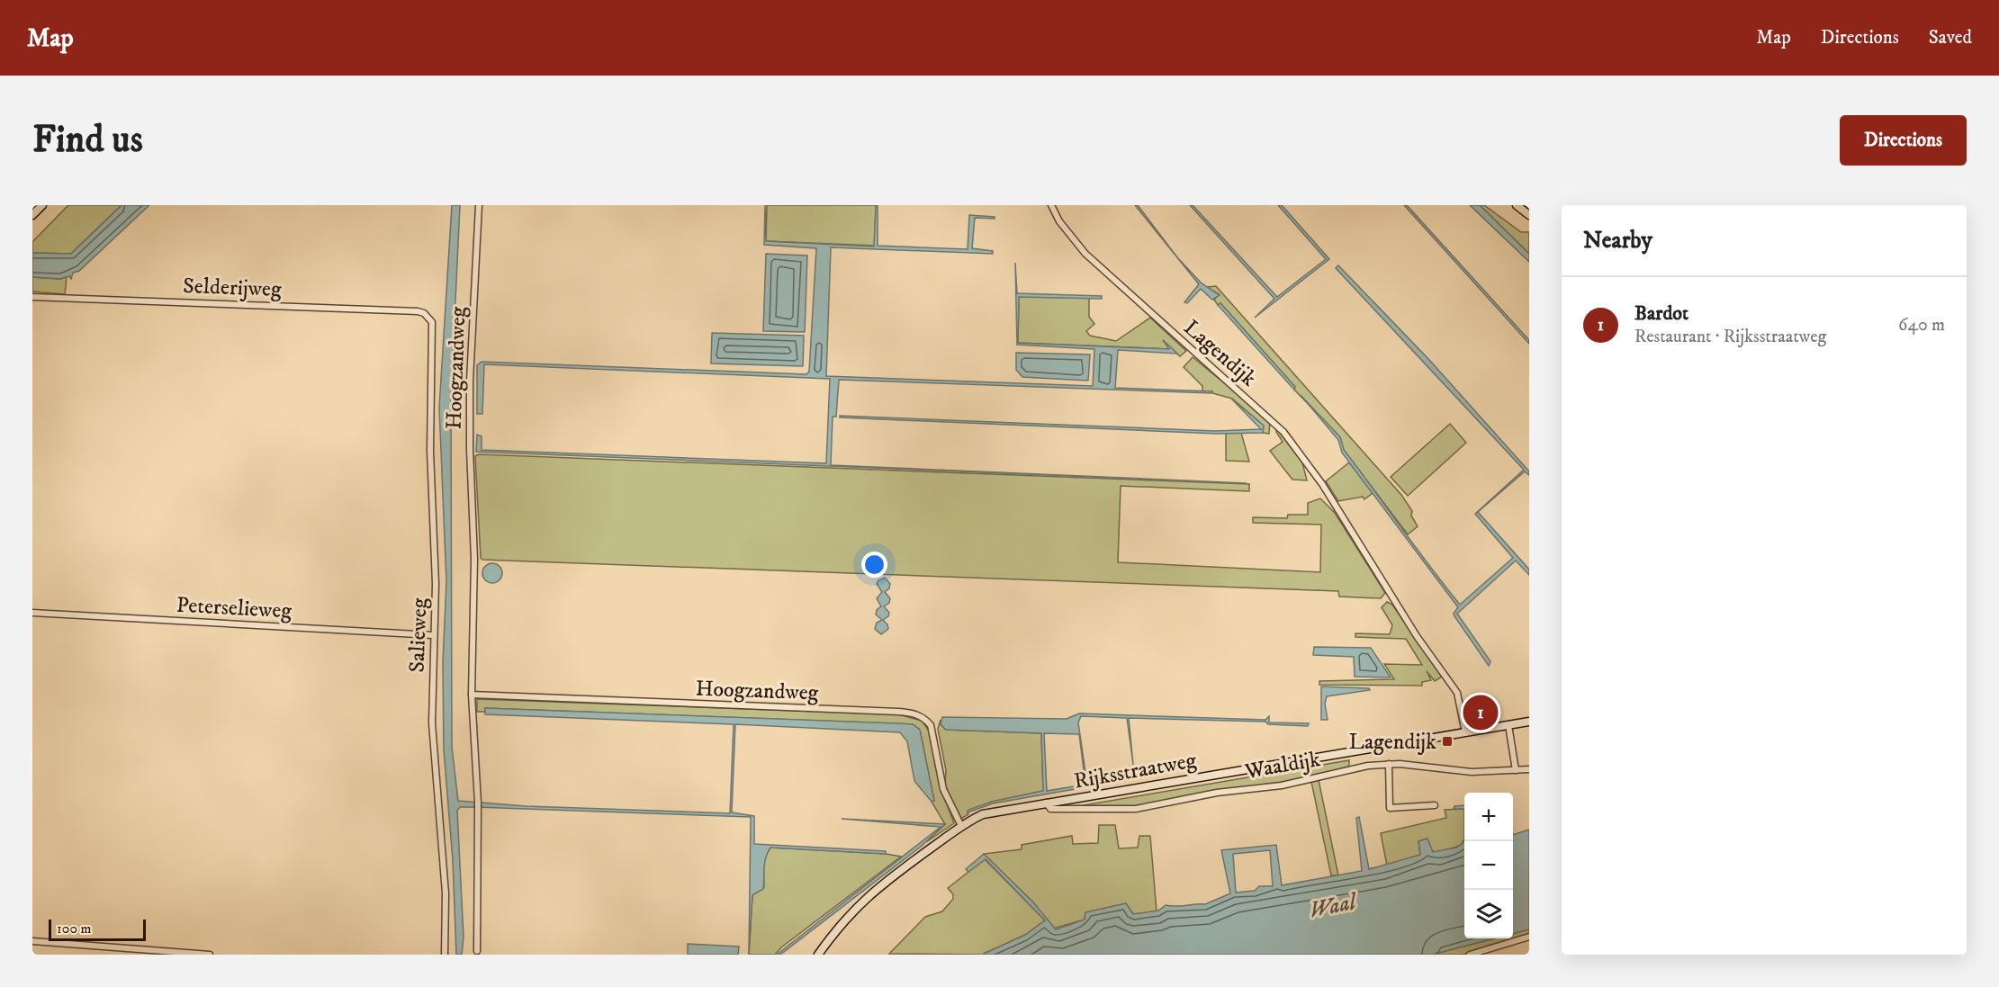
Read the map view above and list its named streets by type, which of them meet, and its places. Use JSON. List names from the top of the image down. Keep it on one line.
{"streets":{"street":["Selderijweg","Lagendijk","Hoogzandweg","Peterselieweg","Salieweg","Waaldijk","Rijksstraatweg"]},"crossings":[["Selderijweg","Salieweg"],["Lagendijk","Rijksstraatweg"],["Hoogzandweg","Rijksstraatweg"],["Peterselieweg","Salieweg"],["Waaldijk","Rijksstraatweg"]],"water":["Waal"],"places":{"transit":["Lagendijk"]},"scale_bar":"100 m","page":{"header":"Map","nav":["Map","Directions","Saved"],"buttons":"Directions","title":"Find us","heading":"Nearby","list":[{"mark":"1","name":"Bardot","note":"Restaurant · Rijksstraatweg","value":"640 m"}],"pins":"1","map_buttons":["+","−"],"scale":"100 m"}}
